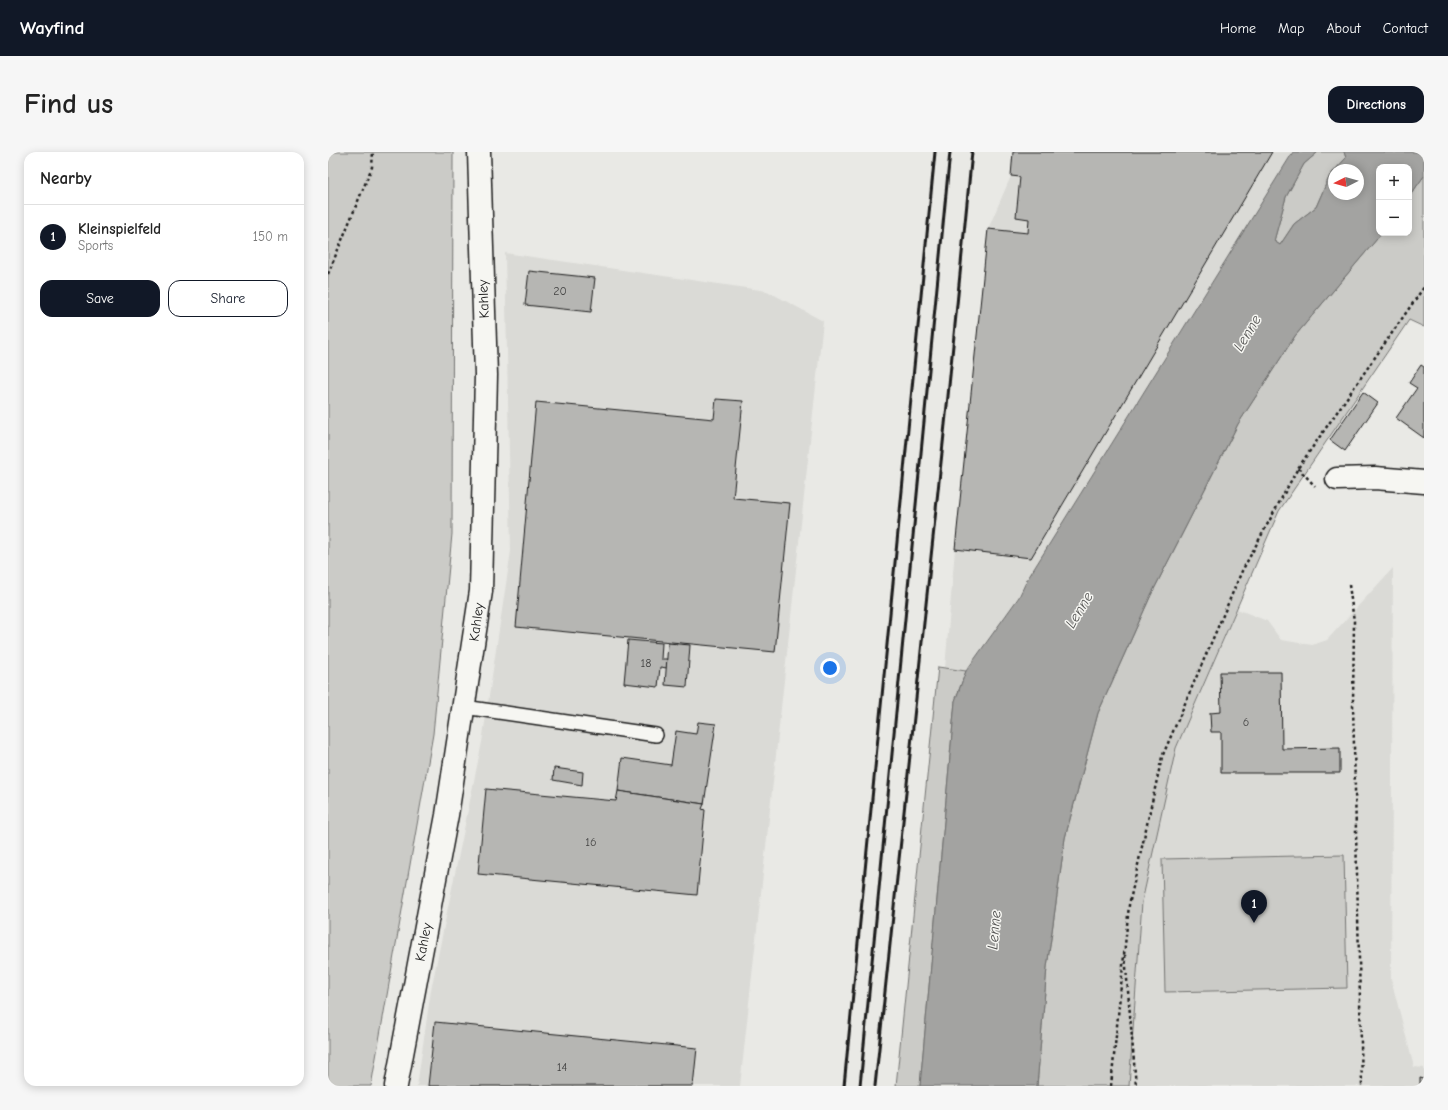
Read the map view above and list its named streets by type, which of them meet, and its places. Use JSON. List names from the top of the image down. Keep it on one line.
{"streets":{"main road":["Kahley"]},"water":["Lenne"],"house_numbers":["20","18","6","16","14"],"north":"left","page":{"header":"Wayfind","nav":["Home","Map","About","Contact"],"buttons":["Directions",["Save","Share"]],"title":"Find us","heading":"Nearby","map_buttons":["+","−"],"list":[{"mark":"1","name":"Kleinspielfeld","note":"Sports","value":"150 m"}],"pins":"1"}}
